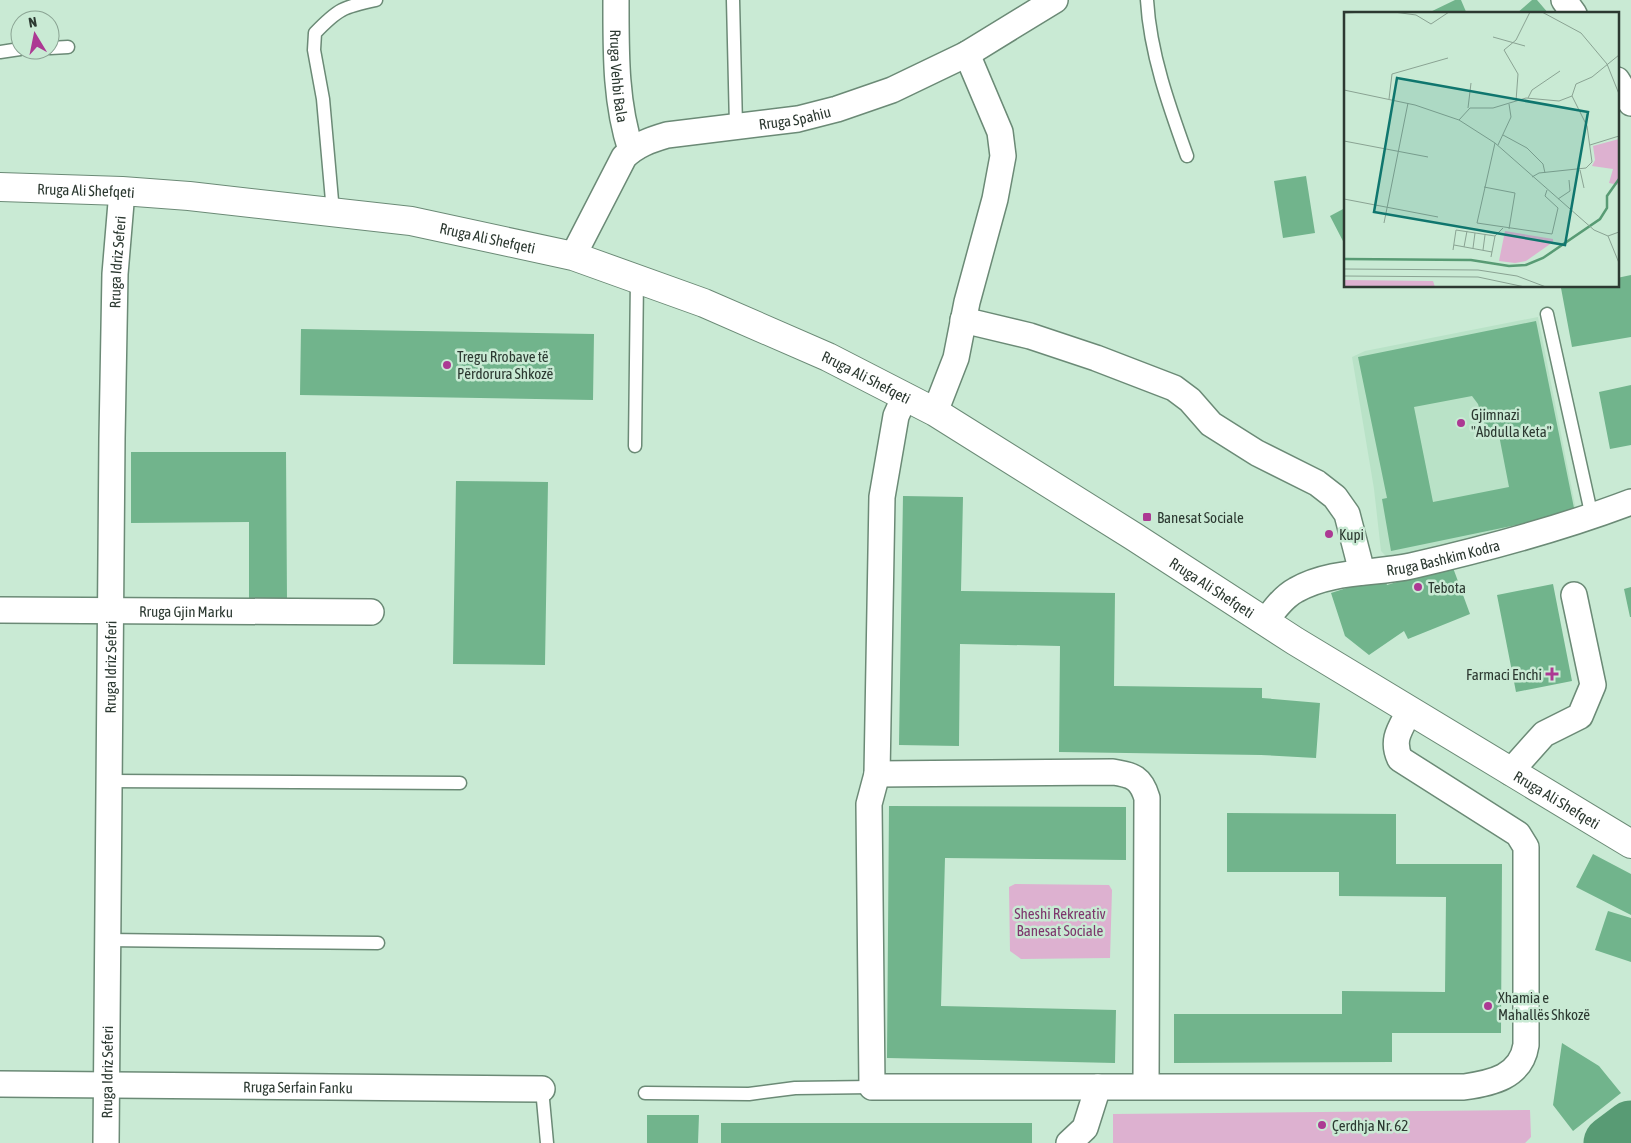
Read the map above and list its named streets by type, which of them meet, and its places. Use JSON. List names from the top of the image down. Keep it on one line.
{"streets":{"main road":["Rruga Ali Shefqeti"],"street":["Rruga Vehbi Bala","Rruga Spahiu","Rruga Idriz Seferi","Rruga Bashkim Kodra","Rruga Gjin Marku","Rruga Serfain Fanku"]},"crossings":[["Rruga Vehbi Bala","Rruga Spahiu"],["Rruga Spahiu","Rruga Ali Shefqeti"],["Rruga Ali Shefqeti","Rruga Idriz Seferi"],["Rruga Ali Shefqeti","Rruga Bashkim Kodra"],["Rruga Idriz Seferi","Rruga Gjin Marku"],["Rruga Idriz Seferi","Rruga Serfain Fanku"]],"parks":["Sheshi Rekreativ Banesat Sociale"],"places":{"other":["Tregu Rrobave të Përdorura Shkozë","Gjimnazi \"Abdulla Keta\"","Kupi","Tebota","Xhamia e Mahallës Shkozë","Çerdhja Nr. 62"],"transit":["Banesat Sociale"],"health":["Farmaci Enchi"]},"north":"top"}
